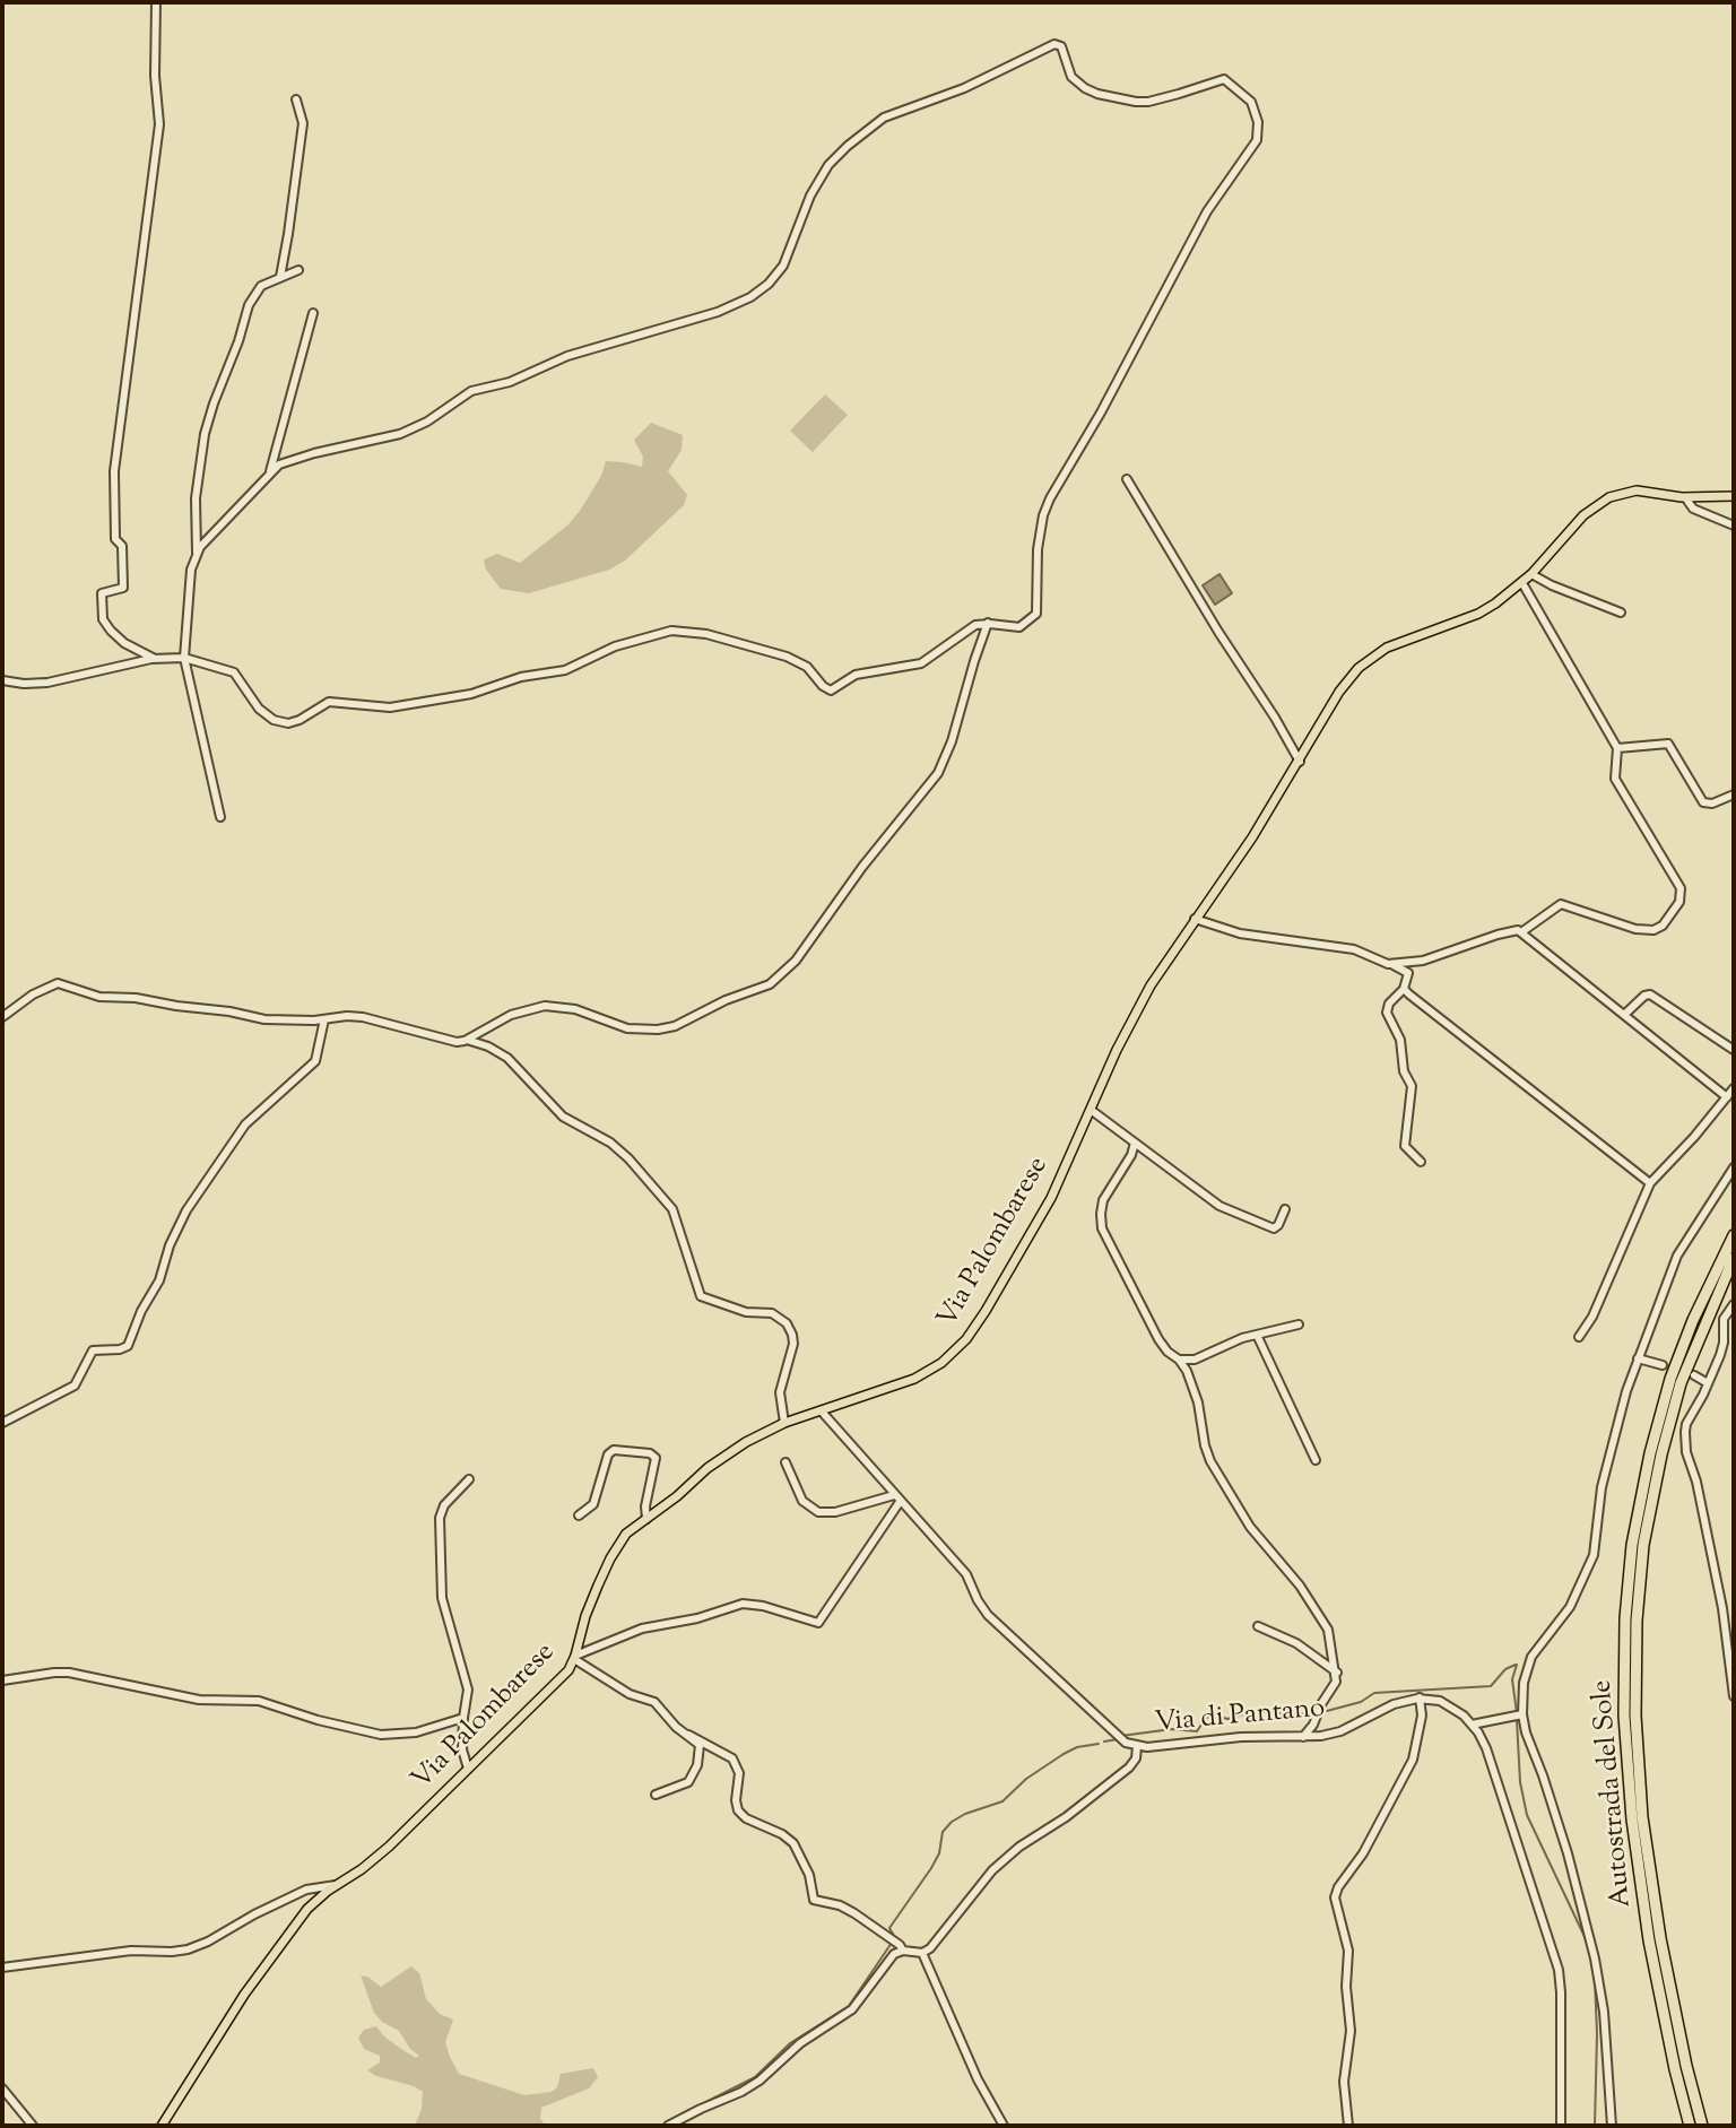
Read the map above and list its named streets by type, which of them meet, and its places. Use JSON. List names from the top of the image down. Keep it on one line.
{"streets":{"highway":["Autostrada del Sole"],"main road":["Via Palombarese"],"street":["Via di Pantano"]},"crossings":[["Via Palombarese","Via di Pantano"]]}
